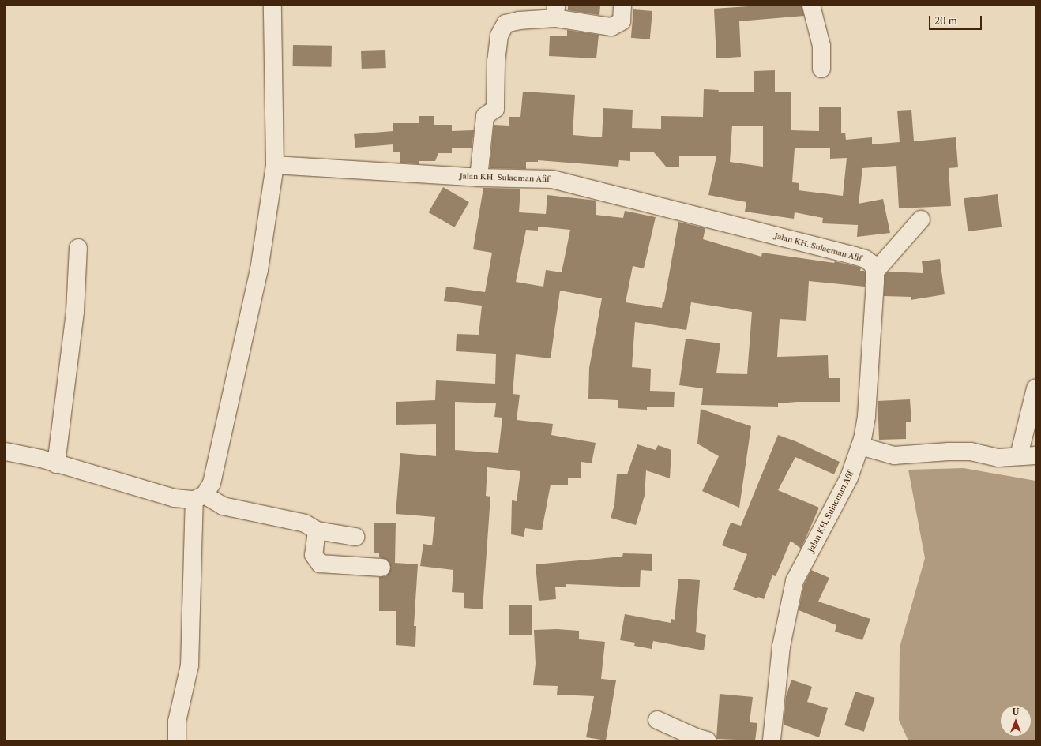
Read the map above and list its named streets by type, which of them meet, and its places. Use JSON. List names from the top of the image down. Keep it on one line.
{"streets":{"street":["Jalan KH. Sulaeman Afif"]},"scale_bar":"20 m","north":"top"}
